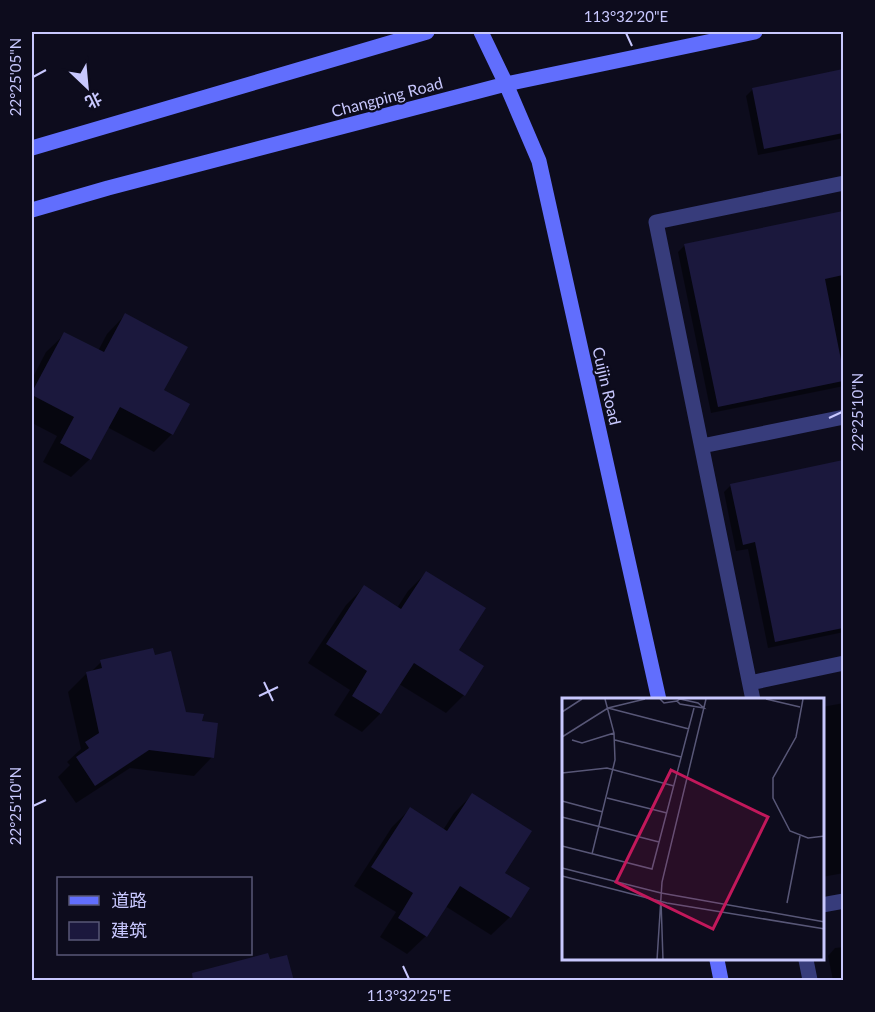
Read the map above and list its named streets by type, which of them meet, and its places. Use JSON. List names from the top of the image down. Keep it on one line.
{"streets":{"street":["Changping Road","Cuijin Road"]},"crossings":[["Changping Road","Cuijin Road"]],"legend":["道路","建筑"],"north":"bottom right","coordinates":["113°32'20\"E","22°25'05\"N","22°25'10\"N","113°32'25\"E"]}
